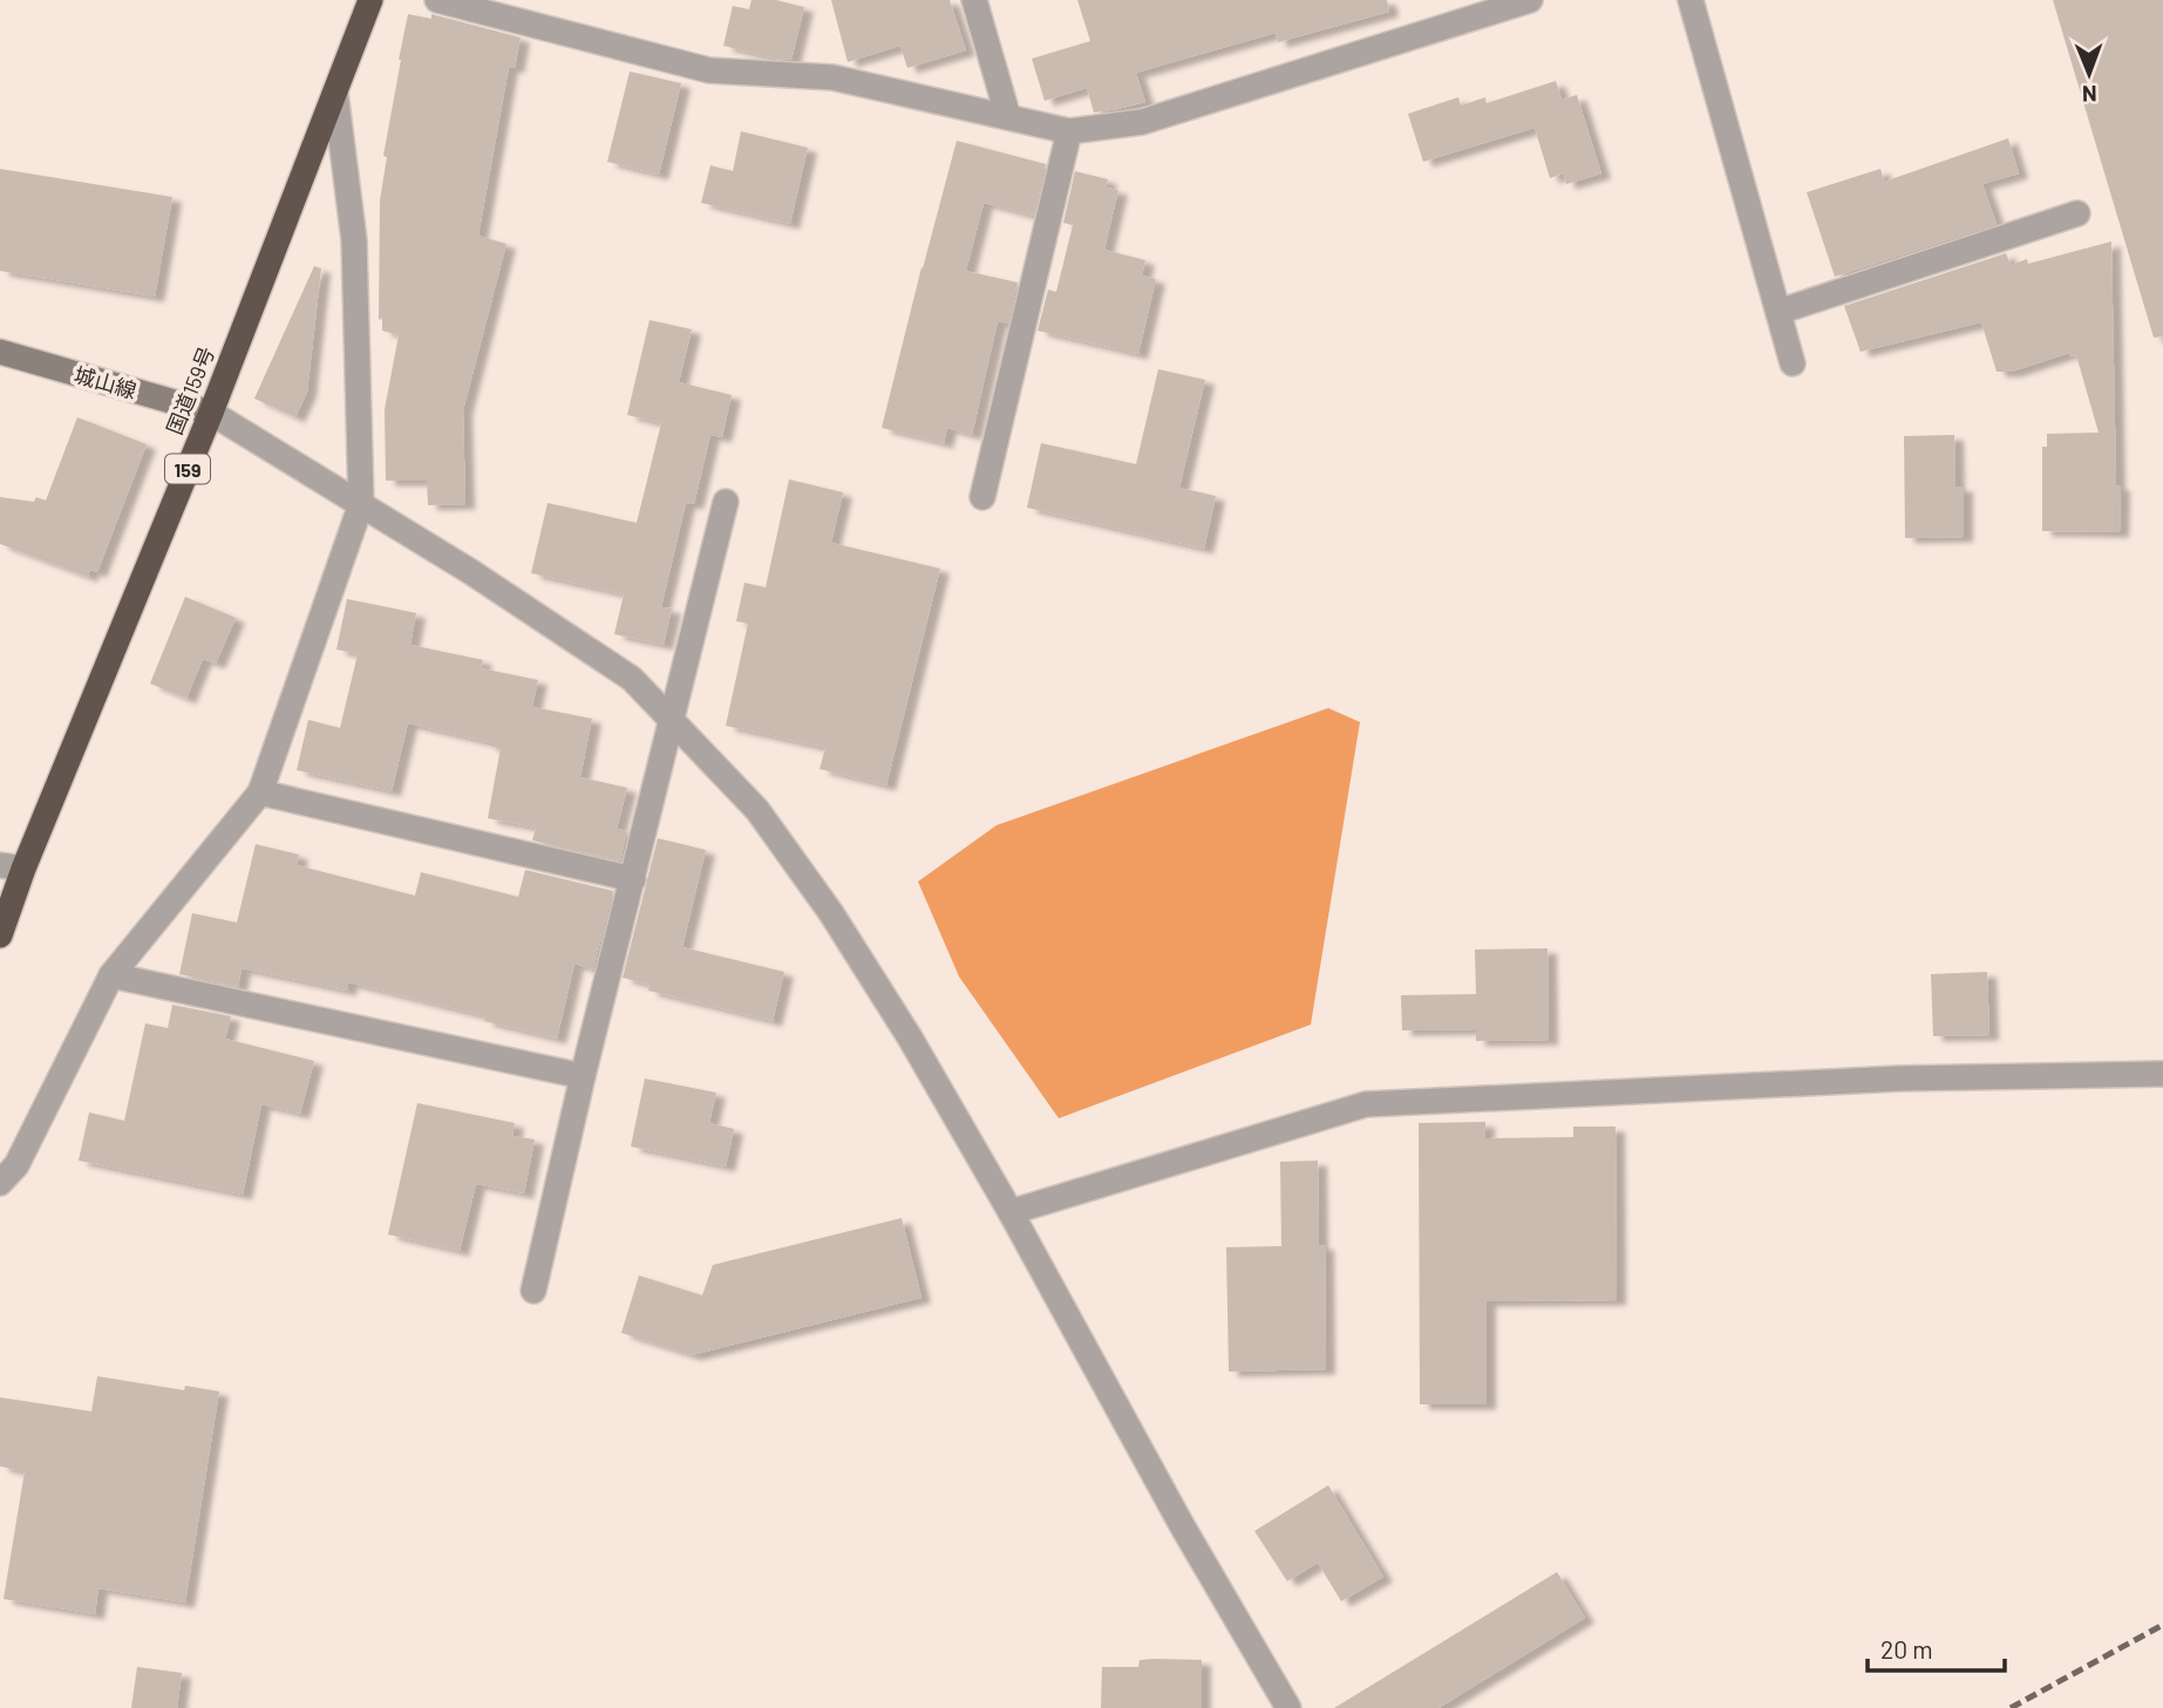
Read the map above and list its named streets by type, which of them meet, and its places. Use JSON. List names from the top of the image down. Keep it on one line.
{"streets":{"highway":["国道159号","159"],"main road":["城山線"]},"crossings":[["城山線","国道159号"]],"scale_bar":"20 m","north":"bottom"}
